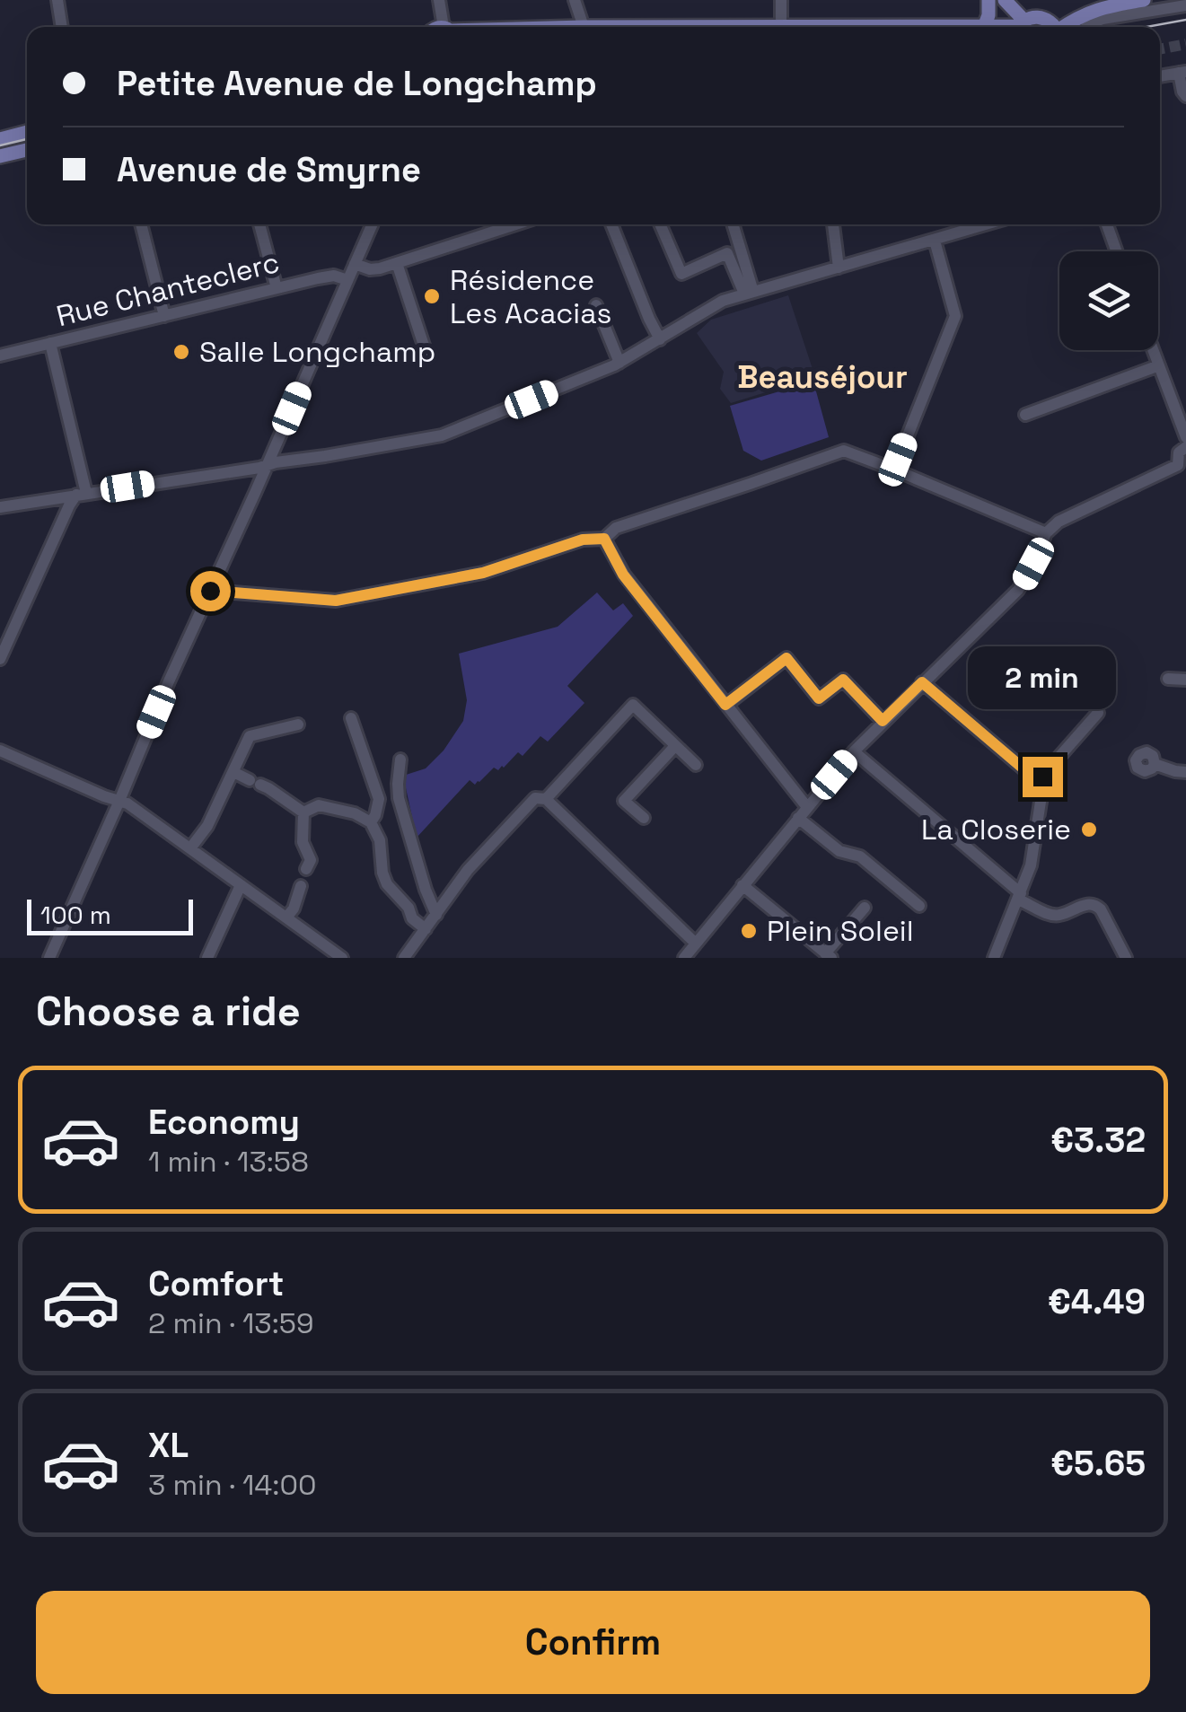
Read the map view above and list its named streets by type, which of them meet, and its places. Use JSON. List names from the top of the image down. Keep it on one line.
{"streets":{"street":["Rue Chanteclerc"]},"districts":["Beauséjour"],"places":["Résidence Les Acacias","Salle Longchamp","La Closerie","Plein Soleil"],"scale_bar":"100 m","page":{"banner":["Petite Avenue de Longchamp","Avenue de Smyrne"],"bubble":"2 min","scale":"100 m","heading":"Choose a ride","list":[{"name":"Economy","note":"1 min · 13:58","value":"€3.32"},{"name":"Comfort","note":"2 min · 13:59","value":"€4.49"},{"name":"XL","note":"3 min · 14:00","value":"€5.65"}],"buttons":"Confirm"}}
